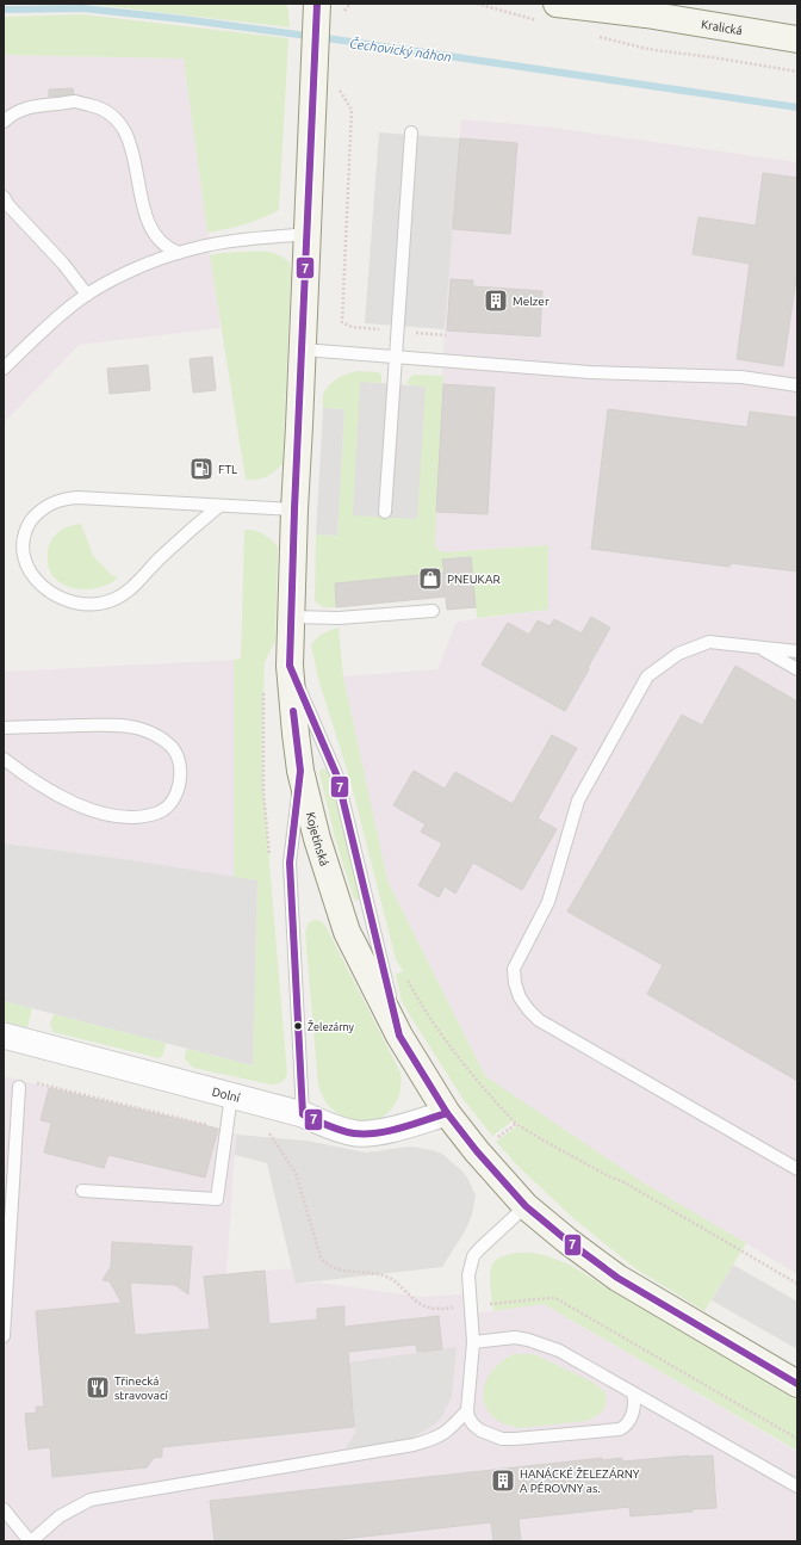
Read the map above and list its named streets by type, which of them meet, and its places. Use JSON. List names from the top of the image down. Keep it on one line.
{"streets":{"main road":["Kralická","Kojetínská"],"street":["Dolní"]},"crossings":[["Kojetínská","Dolní"]],"water":["Čechovický náhon"],"places":{"building":["Melzer","HANÁCKÉ ŽELEZÁRNY A PÉROVNY as."],"fuel station":["FTL"],"shop":["PNEUKAR"],"other":["Železárny"],"restaurant":["Třinecká stravovací"]},"lines":["transit line 7"]}
